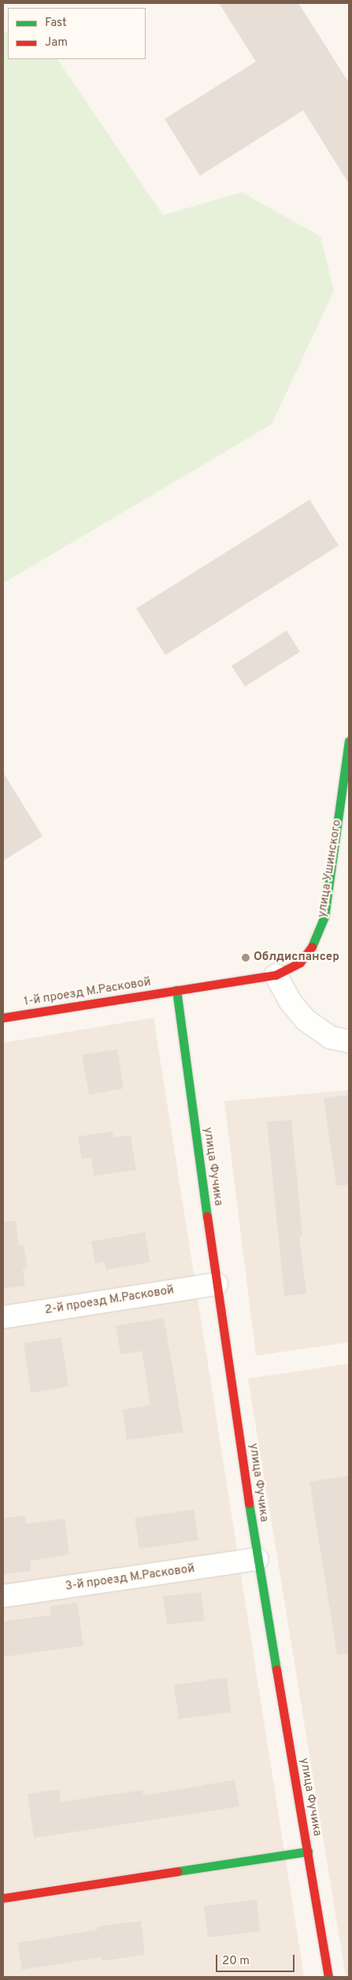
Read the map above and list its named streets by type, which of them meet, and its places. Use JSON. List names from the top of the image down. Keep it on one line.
{"streets":{"street":["улица Ушинского","1-й проезд М.Расковой","улица Фучика","2-й проезд М.Расковой","3-й проезд М.Расковой"]},"crossings":[["улица Ушинского","1-й проезд М.Расковой"],["улица Ушинского","улица Фучика"],["1-й проезд М.Расковой","улица Фучика"],["улица Фучика","2-й проезд М.Расковой"],["улица Фучика","3-й проезд М.Расковой"]],"places":["Облдиспансер"],"legend":["Fast","Jam"],"scale_bar":"20 m"}
